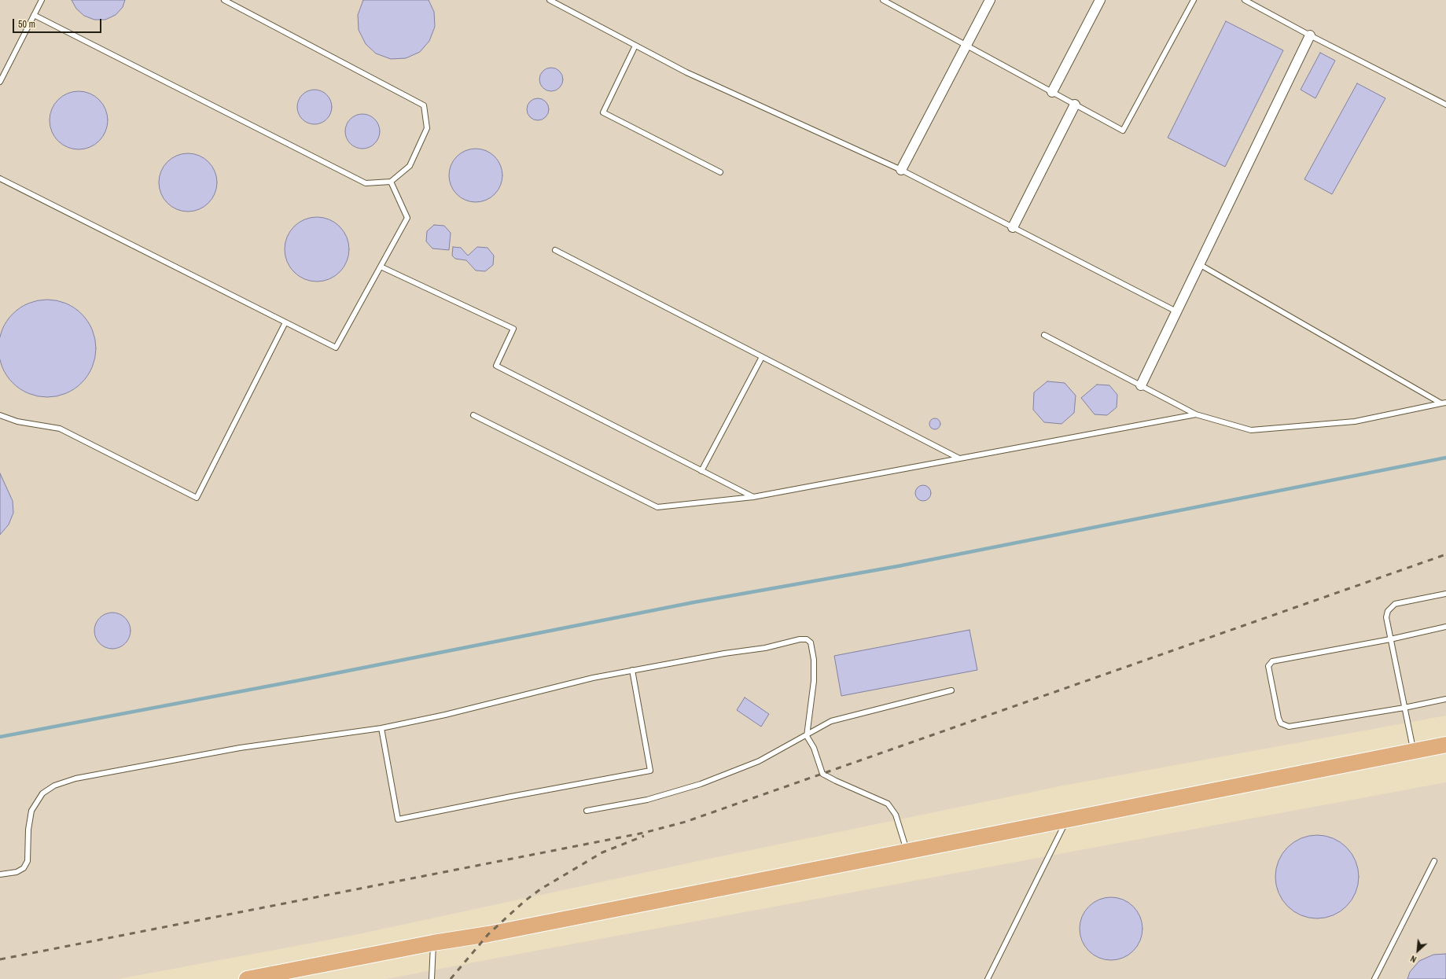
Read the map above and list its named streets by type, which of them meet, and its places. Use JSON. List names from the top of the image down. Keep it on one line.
{"scale_bar":"50 m","north":"bottom left"}
